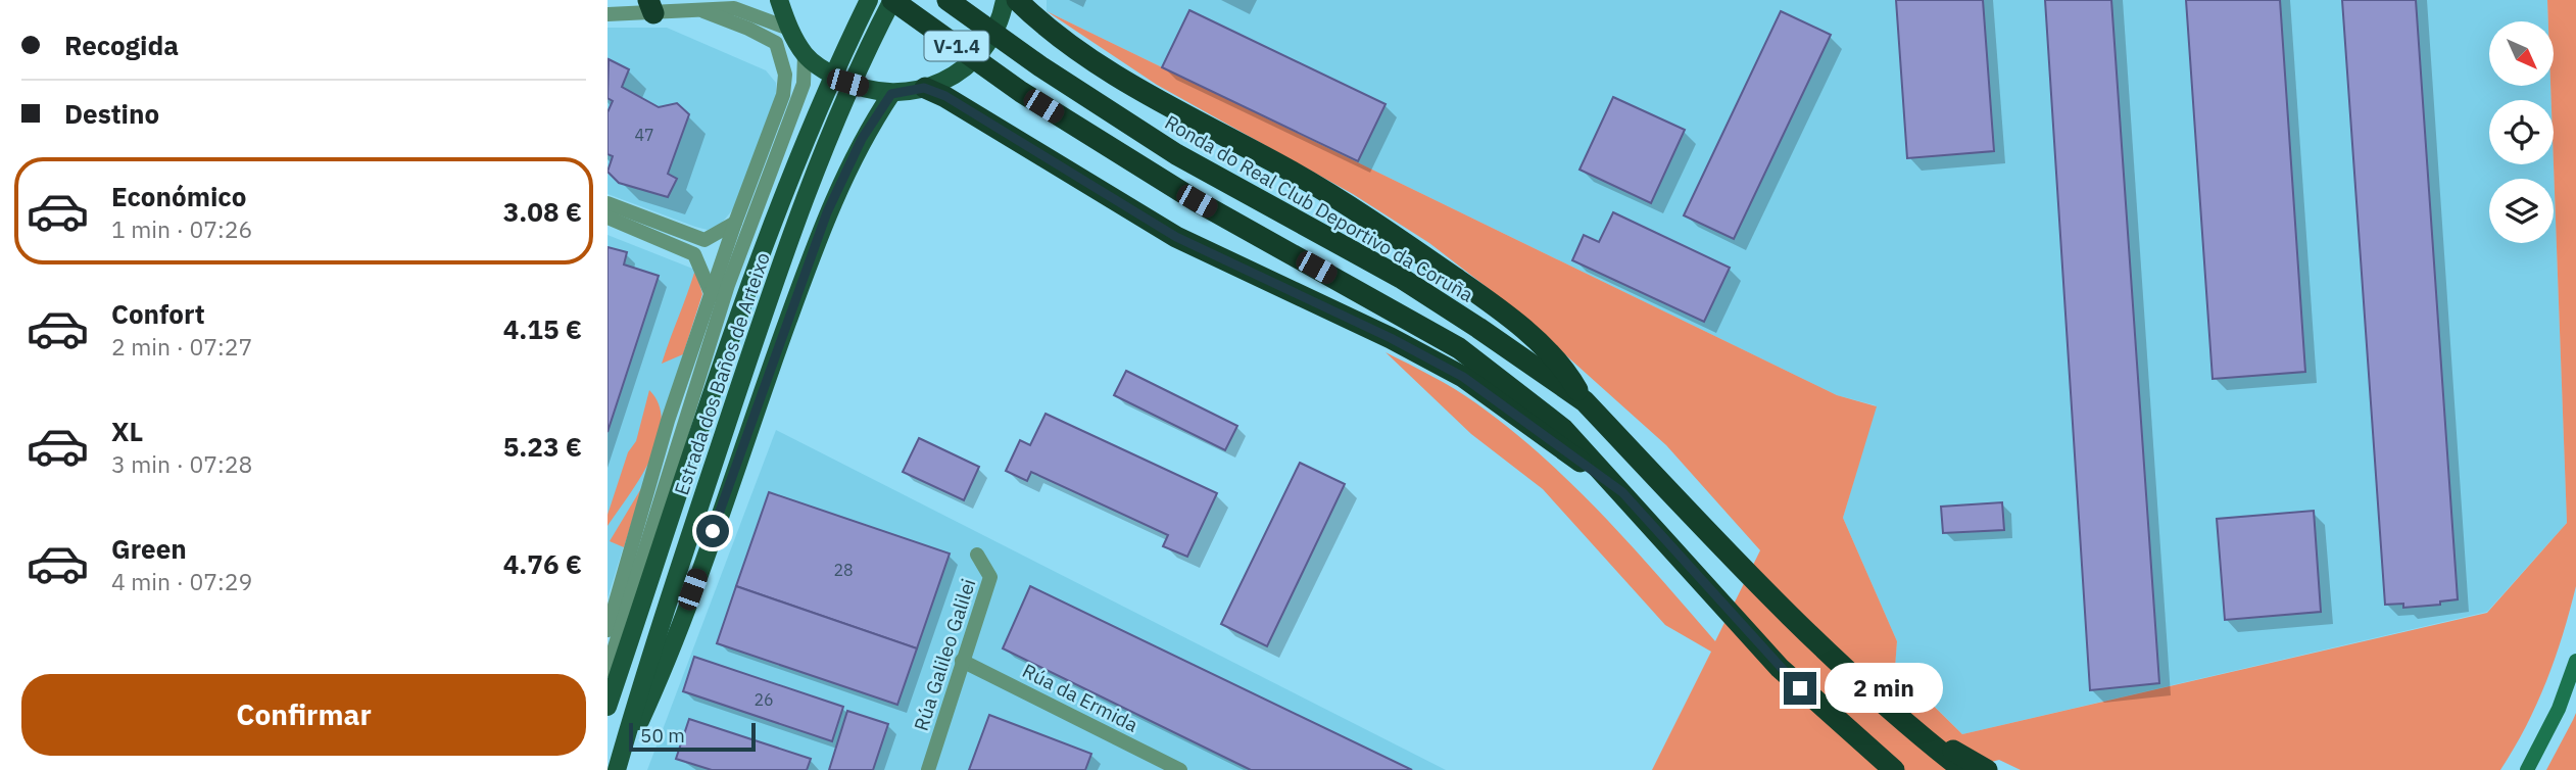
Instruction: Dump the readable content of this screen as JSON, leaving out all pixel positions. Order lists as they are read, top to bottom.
{
  "streets": {
    "highway": ["V-1.4", "Ronda do Real Club Deportivo da Coruña"],
    "main road": ["Estrada dos Baños de Arteixo"],
    "street": ["Rúa Galileo Galilei", "Rúa da Ermida"]
  },
  "crossings": [
    ["V-1.4", "Estrada dos Baños de Arteixo"],
    ["Rúa Galileo Galilei", "Rúa da Ermida"]
  ],
  "house_numbers": ["47", "28", "26"],
  "scale_bar": "50 m",
  "north": "bottom right",
  "page": {
    "banner": ["Recogida", "Destino"],
    "list": [
      {
        "name": "Económico",
        "note": "1 min · 07:26",
        "value": "3.08 €"
      },
      {
        "name": "Confort",
        "note": "2 min · 07:27",
        "value": "4.15 €"
      },
      {
        "name": "XL",
        "note": "3 min · 07:28",
        "value": "5.23 €"
      },
      {
        "name": "Green",
        "note": "4 min · 07:29",
        "value": "4.76 €"
      }
    ],
    "buttons": "Confirmar",
    "bubble": "2 min",
    "scale": "50 m"
  }
}
